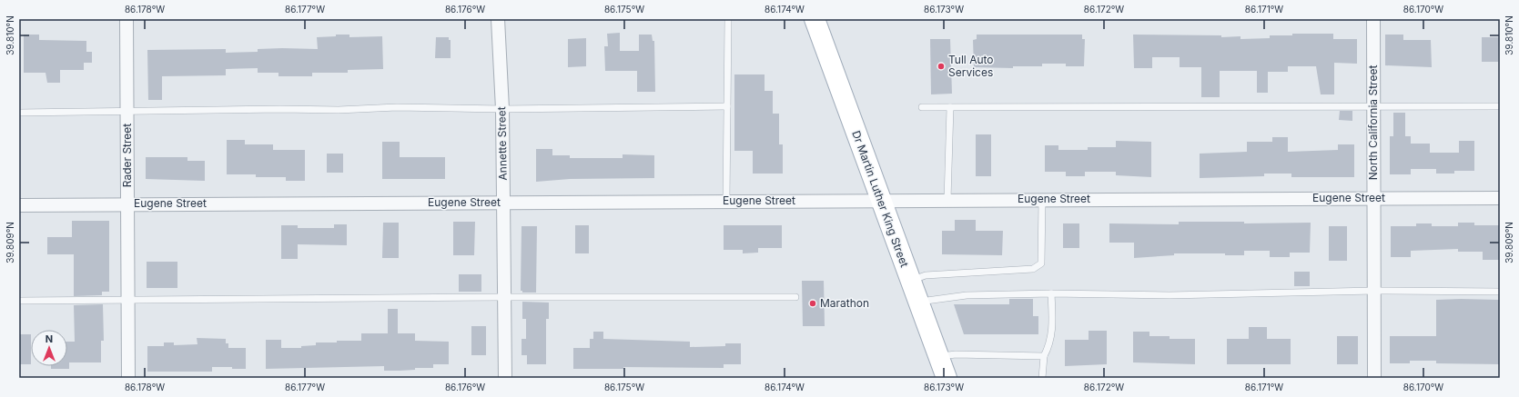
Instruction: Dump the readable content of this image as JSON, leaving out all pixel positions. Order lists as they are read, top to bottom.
{
  "streets": {
    "main road": ["Dr Martin Luther King Street"],
    "street": [
      "North California Street",
      "Annette Street",
      "Rader Street",
      "Eugene Street"
    ]
  },
  "crossings": [
    ["North California Street", "Eugene Street"],
    ["Annette Street", "Eugene Street"],
    ["Rader Street", "Eugene Street"],
    ["Eugene Street", "Dr Martin Luther King Street"]
  ],
  "places": ["Tull Auto Services", "Marathon"],
  "north": "top",
  "coordinates": [
    "86.178°W",
    "86.177°W",
    "86.176°W",
    "86.175°W",
    "86.174°W",
    "86.173°W",
    "86.172°W",
    "86.171°W",
    "86.170°W",
    "39.810°N",
    "39.809°N"
  ]
}
